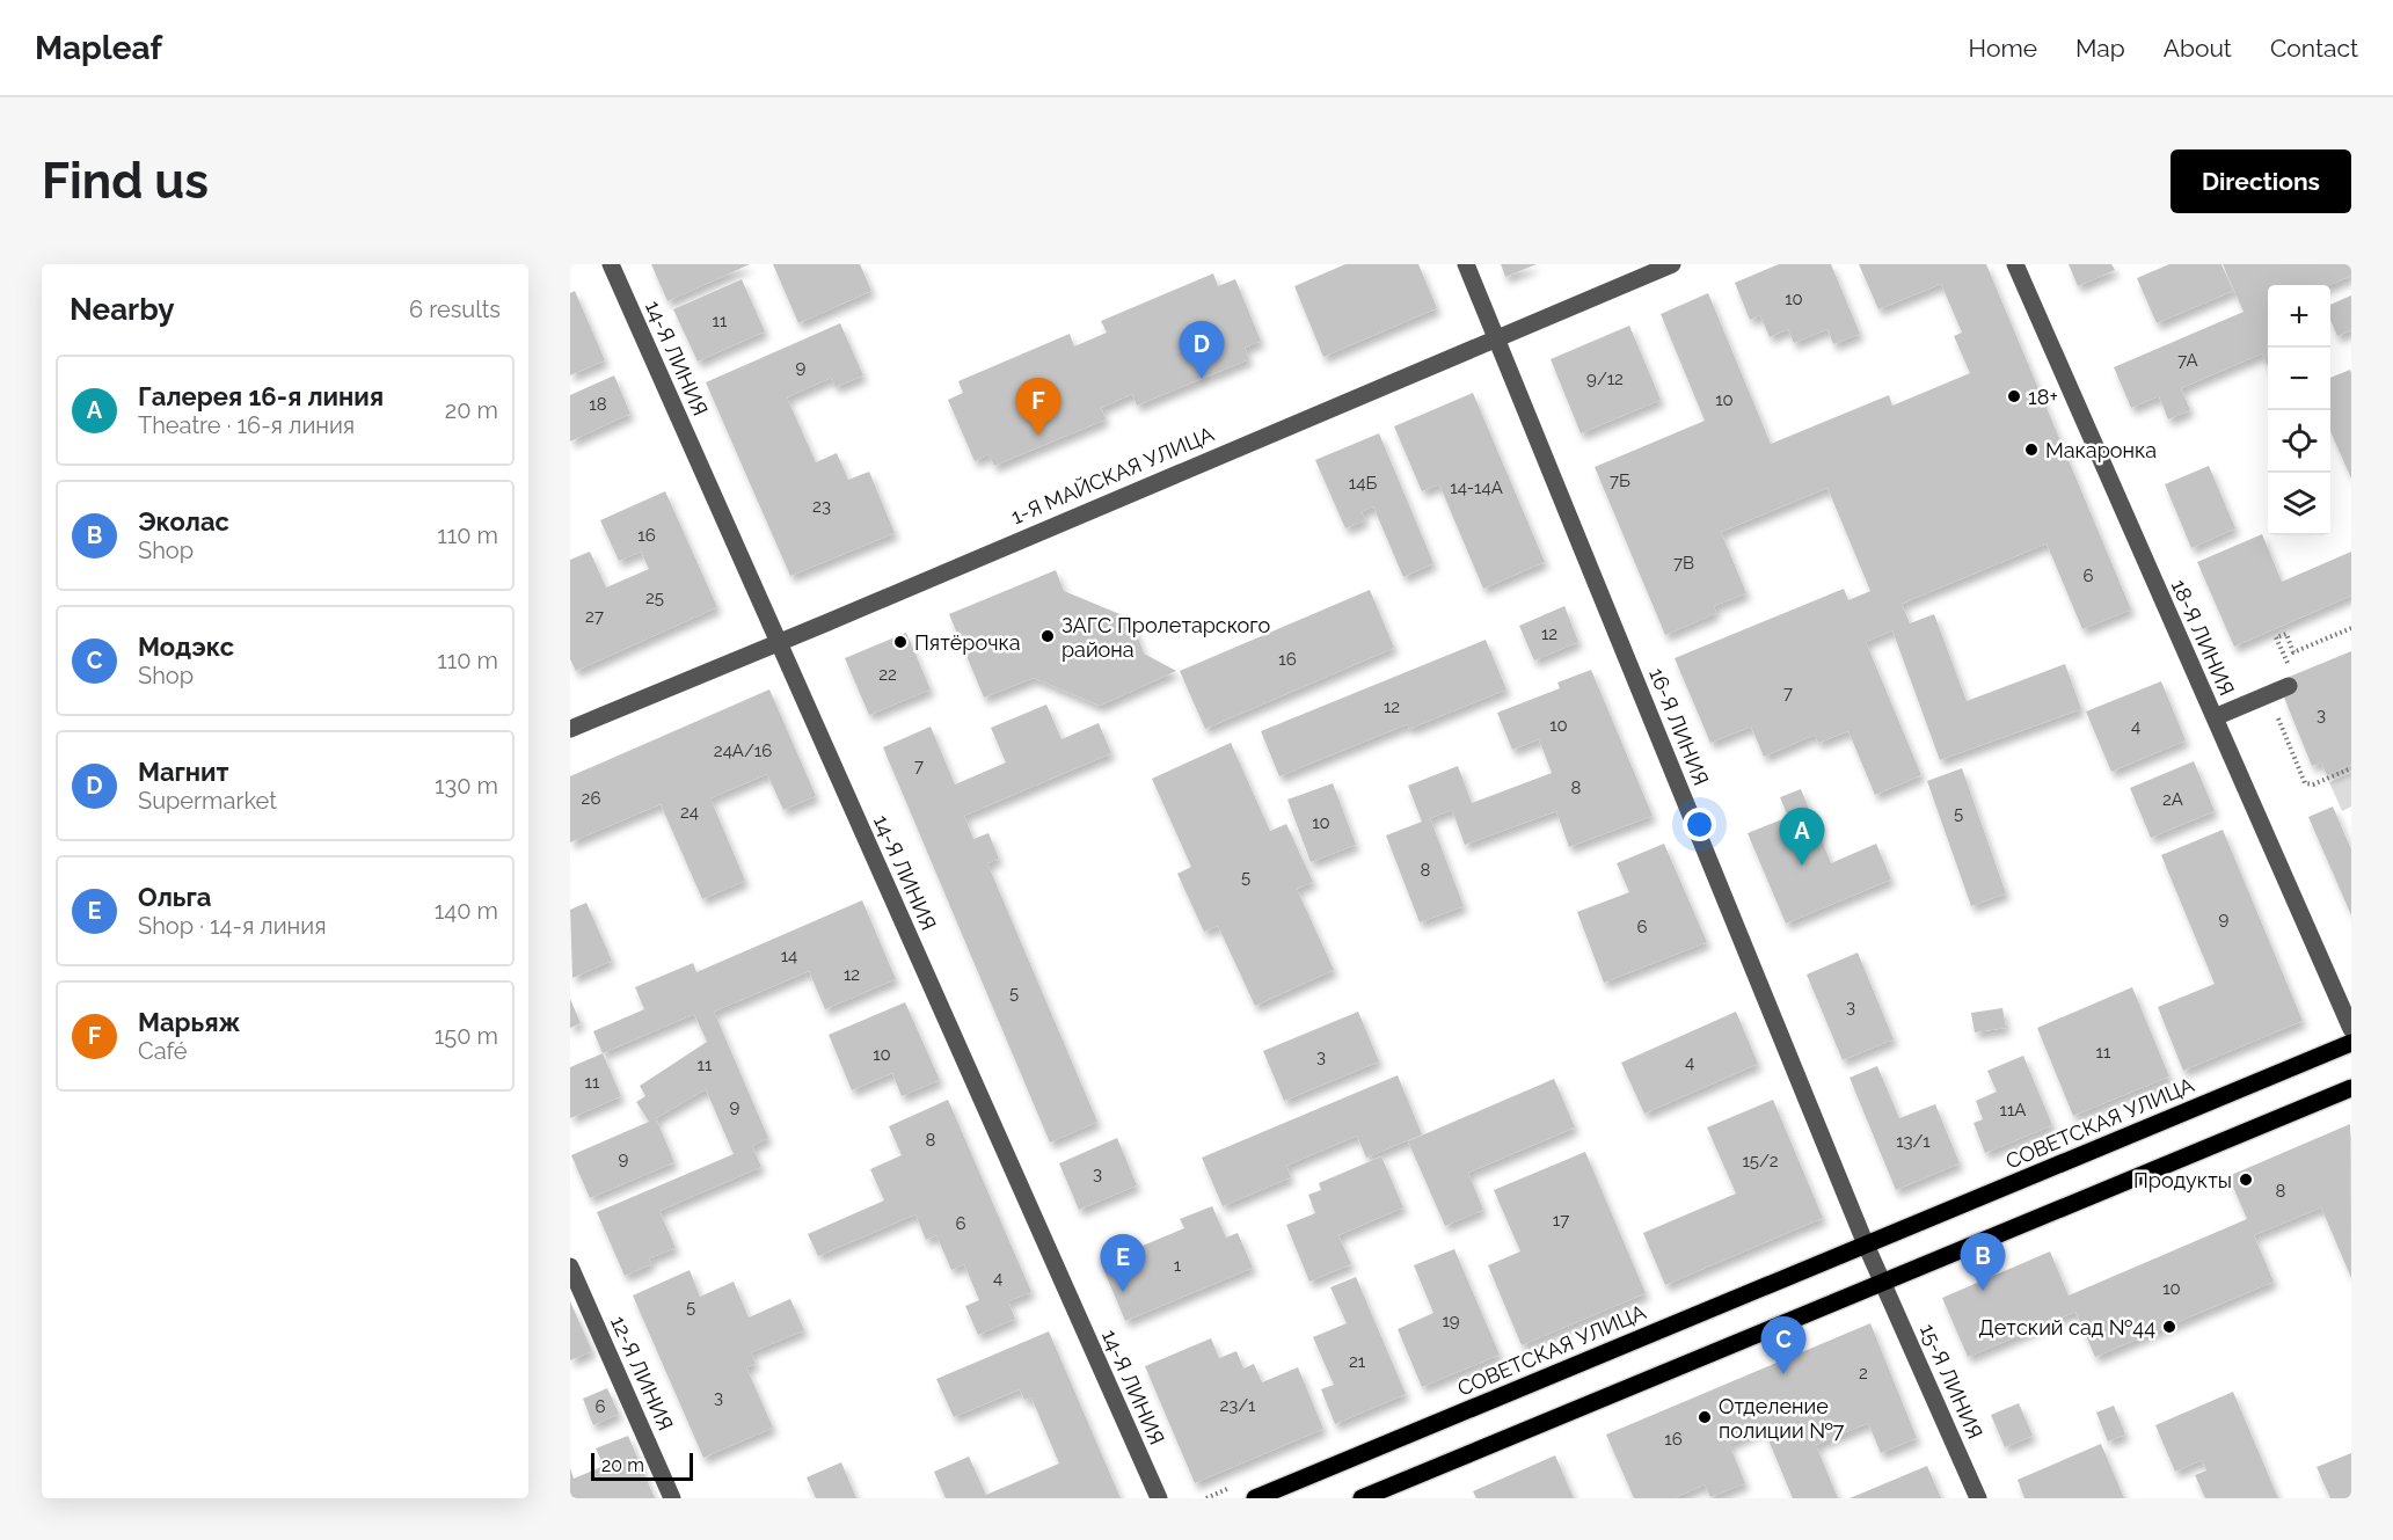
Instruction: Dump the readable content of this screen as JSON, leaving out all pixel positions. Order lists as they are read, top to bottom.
{
  "streets": {
    "main road": ["СОВЕТСКАЯ УЛИЦА"],
    "street": [
      "14-Я ЛИНИЯ",
      "1-Я МАЙСКАЯ УЛИЦА",
      "18-Я ЛИНИЯ",
      "16-Я ЛИНИЯ",
      "12-Я ЛИНИЯ",
      "15-Я ЛИНИЯ"
    ]
  },
  "crossings": [
    ["14-Я ЛИНИЯ", "1-Я МАЙСКАЯ УЛИЦА"],
    ["1-Я МАЙСКАЯ УЛИЦА", "16-Я ЛИНИЯ"],
    ["16-Я ЛИНИЯ", "СОВЕТСКАЯ УЛИЦА"]
  ],
  "places": [
    "18+",
    "Макаронка",
    "ЗАГС Пролетарского района",
    "Пятёрочка",
    "Продукты",
    "Детский сад №44",
    "Отделение полиции №7"
  ],
  "house_numbers": [
    "10",
    "11",
    "7А",
    "9",
    "9/12",
    "10",
    "18",
    "7Б",
    "14Б",
    "14-14А",
    "23",
    "16",
    "7В",
    "6",
    "25",
    "27",
    "12",
    "16",
    "22",
    "7",
    "12",
    "3",
    "10",
    "4",
    "24А/16",
    "7",
    "8",
    "26",
    "2А",
    "24",
    "5",
    "10",
    "8",
    "5",
    "9",
    "6",
    "14",
    "12",
    "5",
    "3",
    "11",
    "10",
    "3",
    "4",
    "11",
    "11",
    "9",
    "11А",
    "8",
    "13/1",
    "9",
    "15/2",
    "3",
    "8",
    "17",
    "6",
    "1",
    "4",
    "10",
    "5",
    "19",
    "21",
    "2",
    "3",
    "23/1",
    "6",
    "16"
  ],
  "scale_bar": "20 m",
  "page": {
    "header": "Mapleaf",
    "nav": [
      "Home",
      "Map",
      "About",
      "Contact"
    ],
    "buttons": "Directions",
    "title": "Find us",
    "heading": ["Nearby", "6 results"],
    "map_buttons": ["+", "−"],
    "pins": [
      "D",
      "F",
      "A",
      "B",
      "E",
      "C"
    ],
    "list": [
      {
        "mark": "A",
        "name": "Галерея 16-я линия",
        "note": "Theatre · 16-я линия",
        "value": "20 m"
      },
      {
        "mark": "B",
        "name": "Эколас",
        "note": "Shop",
        "value": "110 m"
      },
      {
        "mark": "C",
        "name": "Модэкс",
        "note": "Shop",
        "value": "110 m"
      },
      {
        "mark": "D",
        "name": "Магнит",
        "note": "Supermarket",
        "value": "130 m"
      },
      {
        "mark": "E",
        "name": "Ольга",
        "note": "Shop · 14-я линия",
        "value": "140 m"
      },
      {
        "mark": "F",
        "name": "Марьяж",
        "note": "Café",
        "value": "150 m"
      }
    ],
    "scale": "20 m"
  }
}
